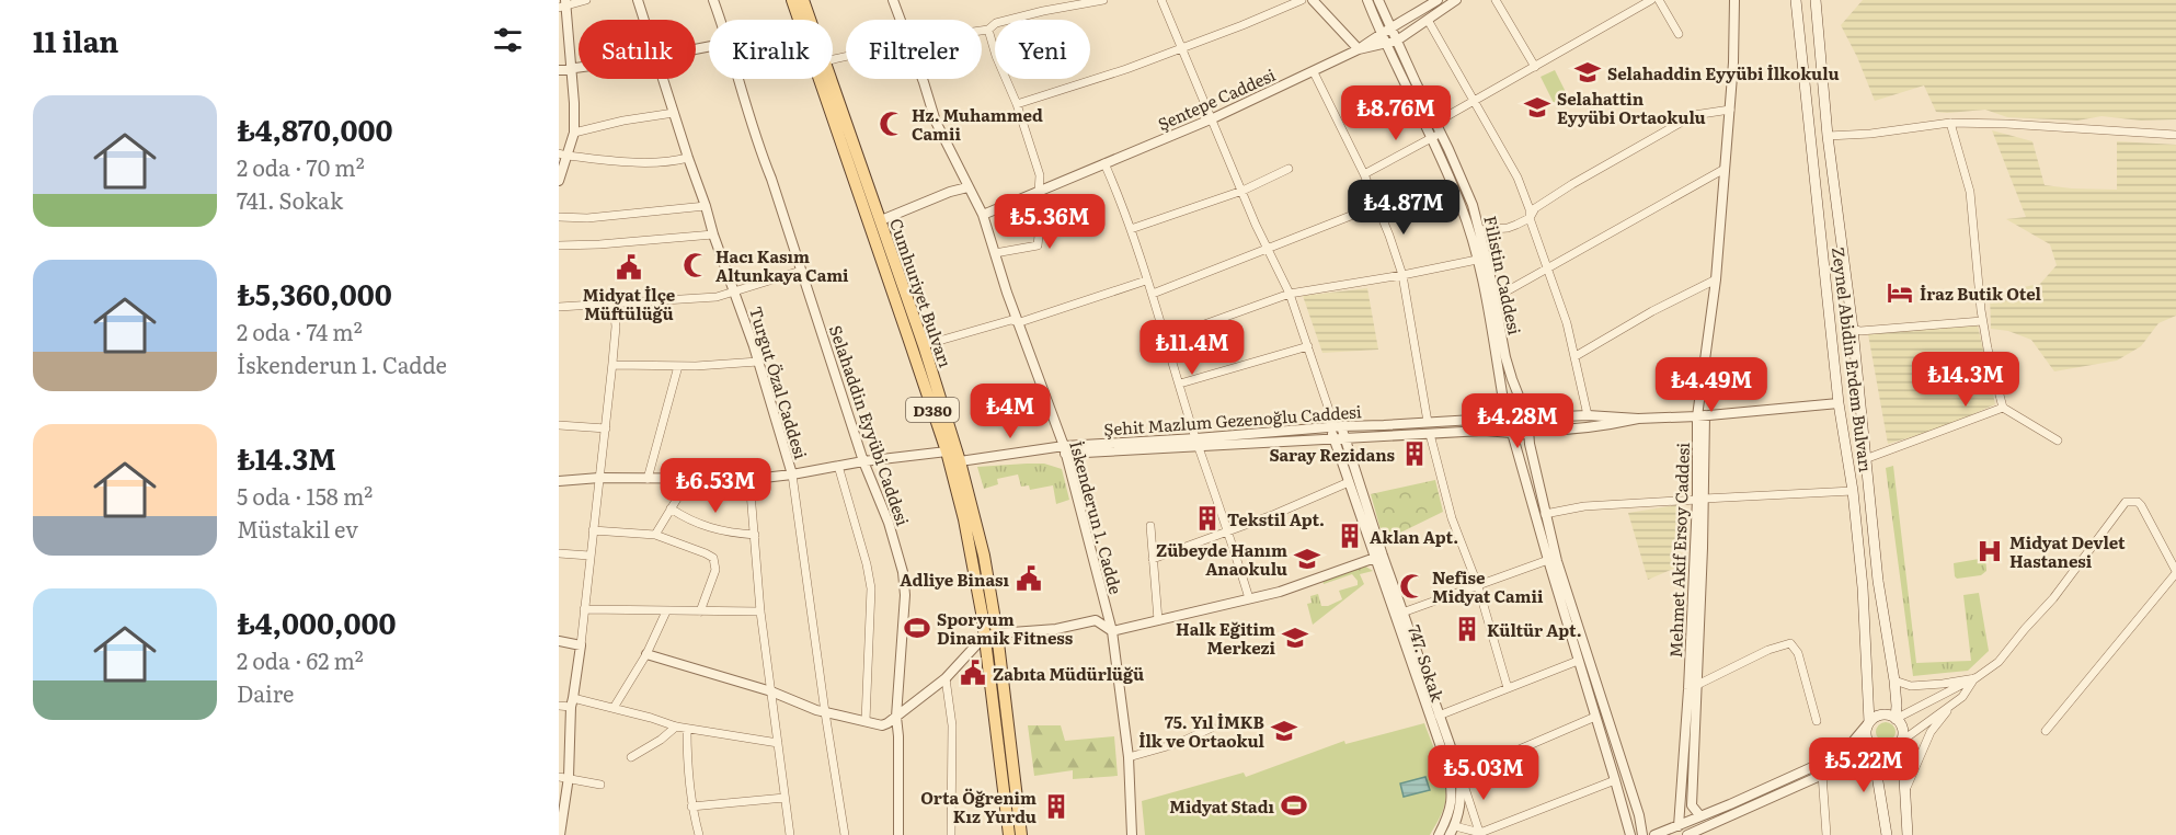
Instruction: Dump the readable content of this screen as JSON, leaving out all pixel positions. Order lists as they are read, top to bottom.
{
  "streets": {
    "main road": ["Cumhuriyet Bulvarı", "Zeynel Abidin Erdem Bulvarı", "D380"],
    "street": [
      "Şentepe Caddesi",
      "Filistin Caddesi",
      "Turgut Özal Caddesi",
      "Şehit Mazlum Gezenoğlu Caddesi",
      "Selahaddin Eyyübi Caddesi",
      "İskenderun 1. Cadde",
      "Mehmet Akif Ersoy Caddesi",
      "747. Sokak"
    ]
  },
  "crossings": [
    ["Şentepe Caddesi", "Filistin Caddesi"],
    ["Şentepe Caddesi", "İskenderun 1. Cadde"],
    ["Şentepe Caddesi", "747. Sokak"],
    ["Filistin Caddesi", "Şehit Mazlum Gezenoğlu Caddesi"],
    ["Cumhuriyet Bulvarı", "Şehit Mazlum Gezenoğlu Caddesi"],
    ["Şehit Mazlum Gezenoğlu Caddesi", "İskenderun 1. Cadde"],
    ["Şehit Mazlum Gezenoğlu Caddesi", "747. Sokak"]
  ],
  "places": {
    "school or university": [
      "Selahaddin Eyyübi İlkokulu",
      "Selahattin Eyyübi Ortaokulu",
      "Zübeyde Hanım Anaokulu",
      "Halk Eğitim Merkezi",
      "75. Yıl İMKB İlk ve Ortaokul"
    ],
    "mosque": ["Hz. Muhammed Camii", "Hacı Kasım Altunkaya Cami", "Nefise Midyat Camii"],
    "public building": ["Midyat İlçe Müftülüğü", "Adliye Binası", "Zabıta Müdürlüğü"],
    "hotel": ["İraz Butik Otel"],
    "building": [
      "Saray Rezidans",
      "Tekstil Apt.",
      "Aklan Apt.",
      "Kültür Apt.",
      "Orta Öğrenim Kız Yurdu"
    ],
    "hospital": ["Midyat Devlet Hastanesi"],
    "sports": ["Sporyum Dinamik Fitness", "Midyat Stadı"]
  },
  "page": {
    "heading": "11 ilan",
    "chip": [
      "Satılık",
      "Kiralık",
      "Filtreler",
      "Yeni"
    ],
    "list": [
      {
        "name": "₺4,870,000",
        "note": "2 oda · 70 m² · 741. Sokak"
      },
      {
        "name": "₺5,360,000",
        "note": "2 oda · 74 m² · İskenderun 1. Cadde"
      },
      {
        "name": "₺14.3M",
        "note": "5 oda · 158 m² · Müstakil ev"
      },
      {
        "name": "₺4,000,000",
        "note": "2 oda · 62 m² · Daire"
      }
    ],
    "price": [
      "₺8.76M",
      "₺4.87M",
      "₺5.36M",
      "₺11.4M",
      "₺14.3M",
      "₺4.49M",
      "₺4M",
      "₺4.28M",
      "₺6.53M",
      "₺5.22M",
      "₺5.03M"
    ]
  }
}
